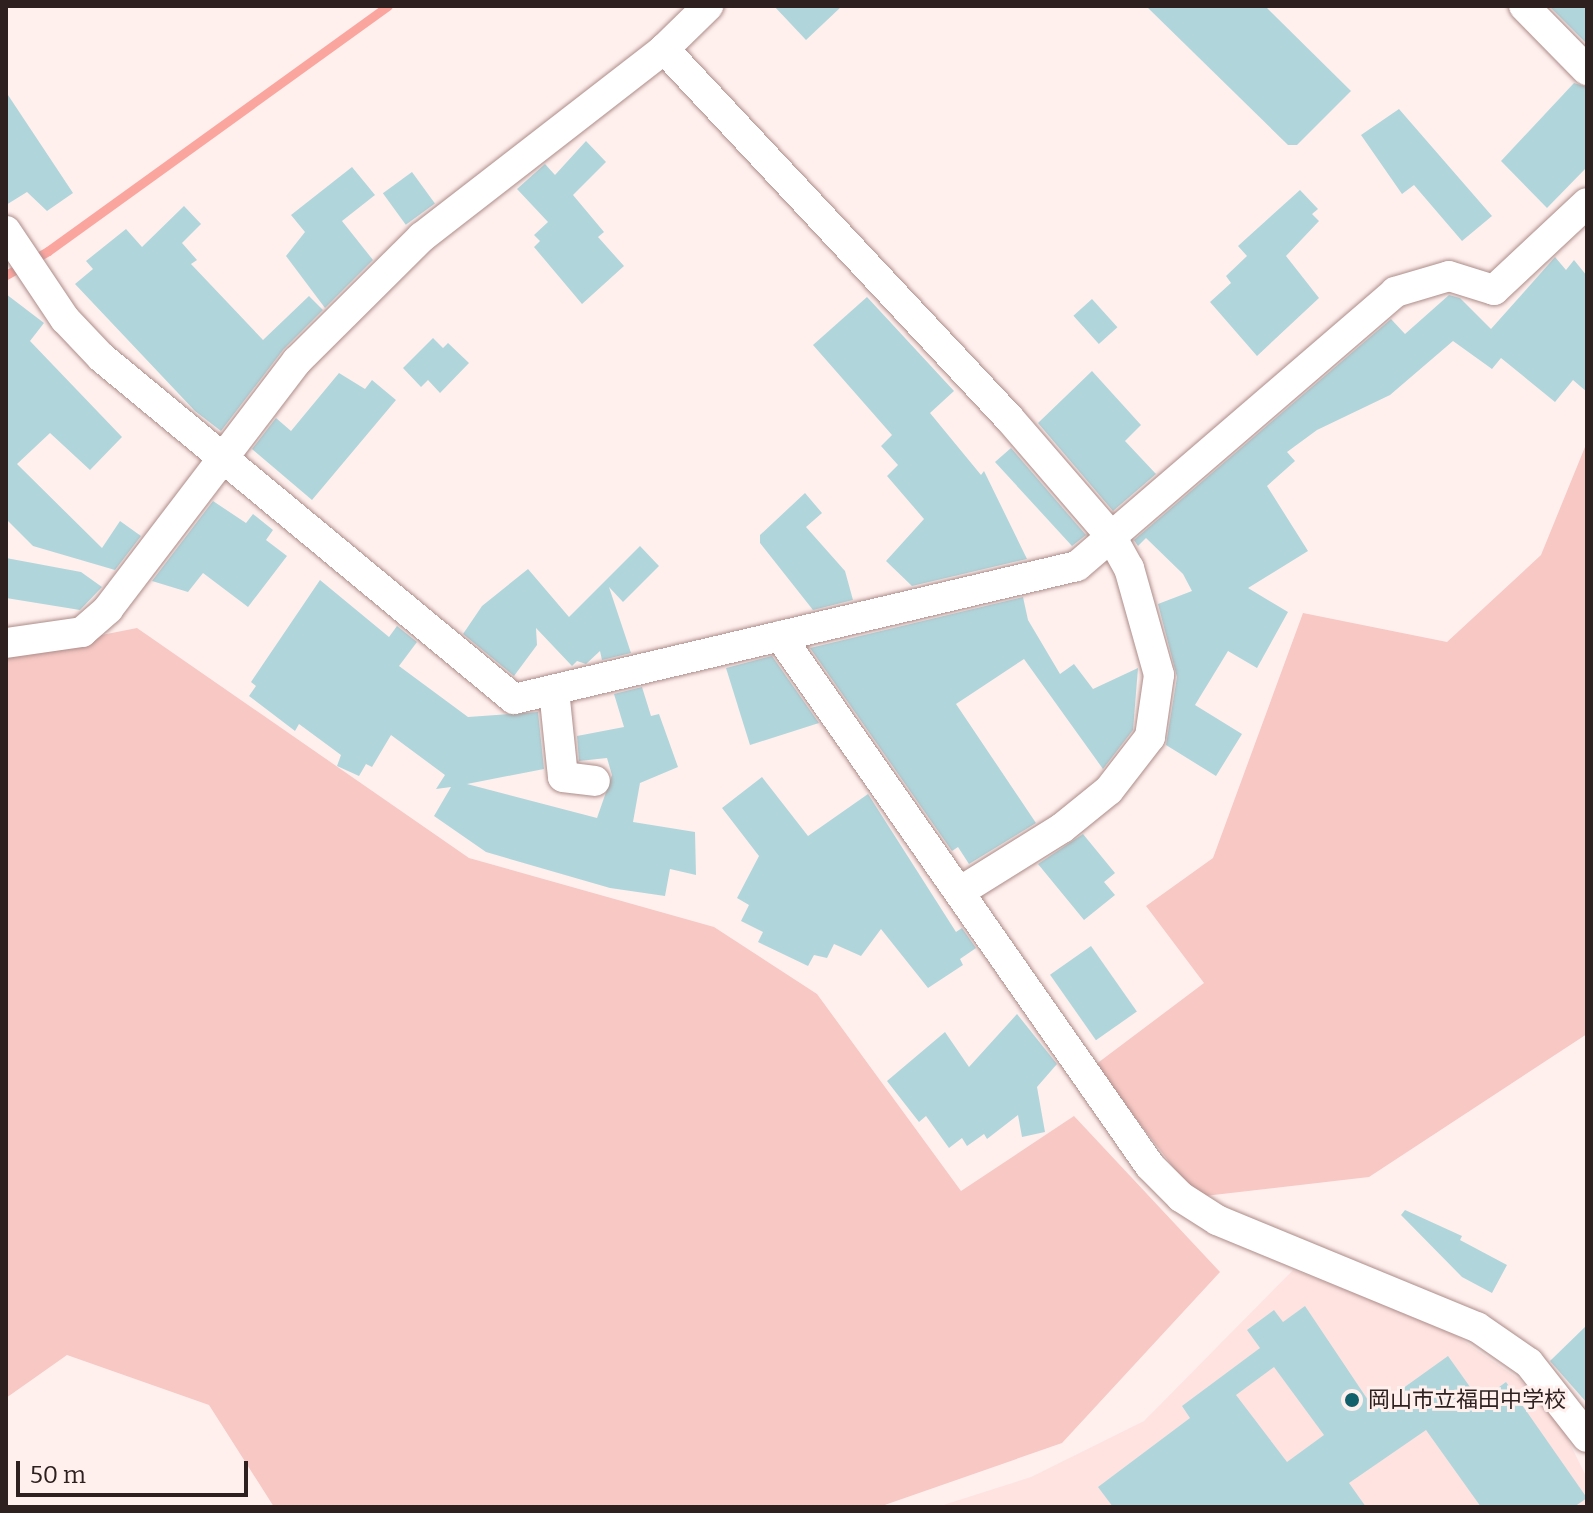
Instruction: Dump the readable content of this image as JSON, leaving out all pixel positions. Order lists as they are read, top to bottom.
{
  "places": ["岡山市立福田中学校"],
  "scale_bar": "50 m"
}
